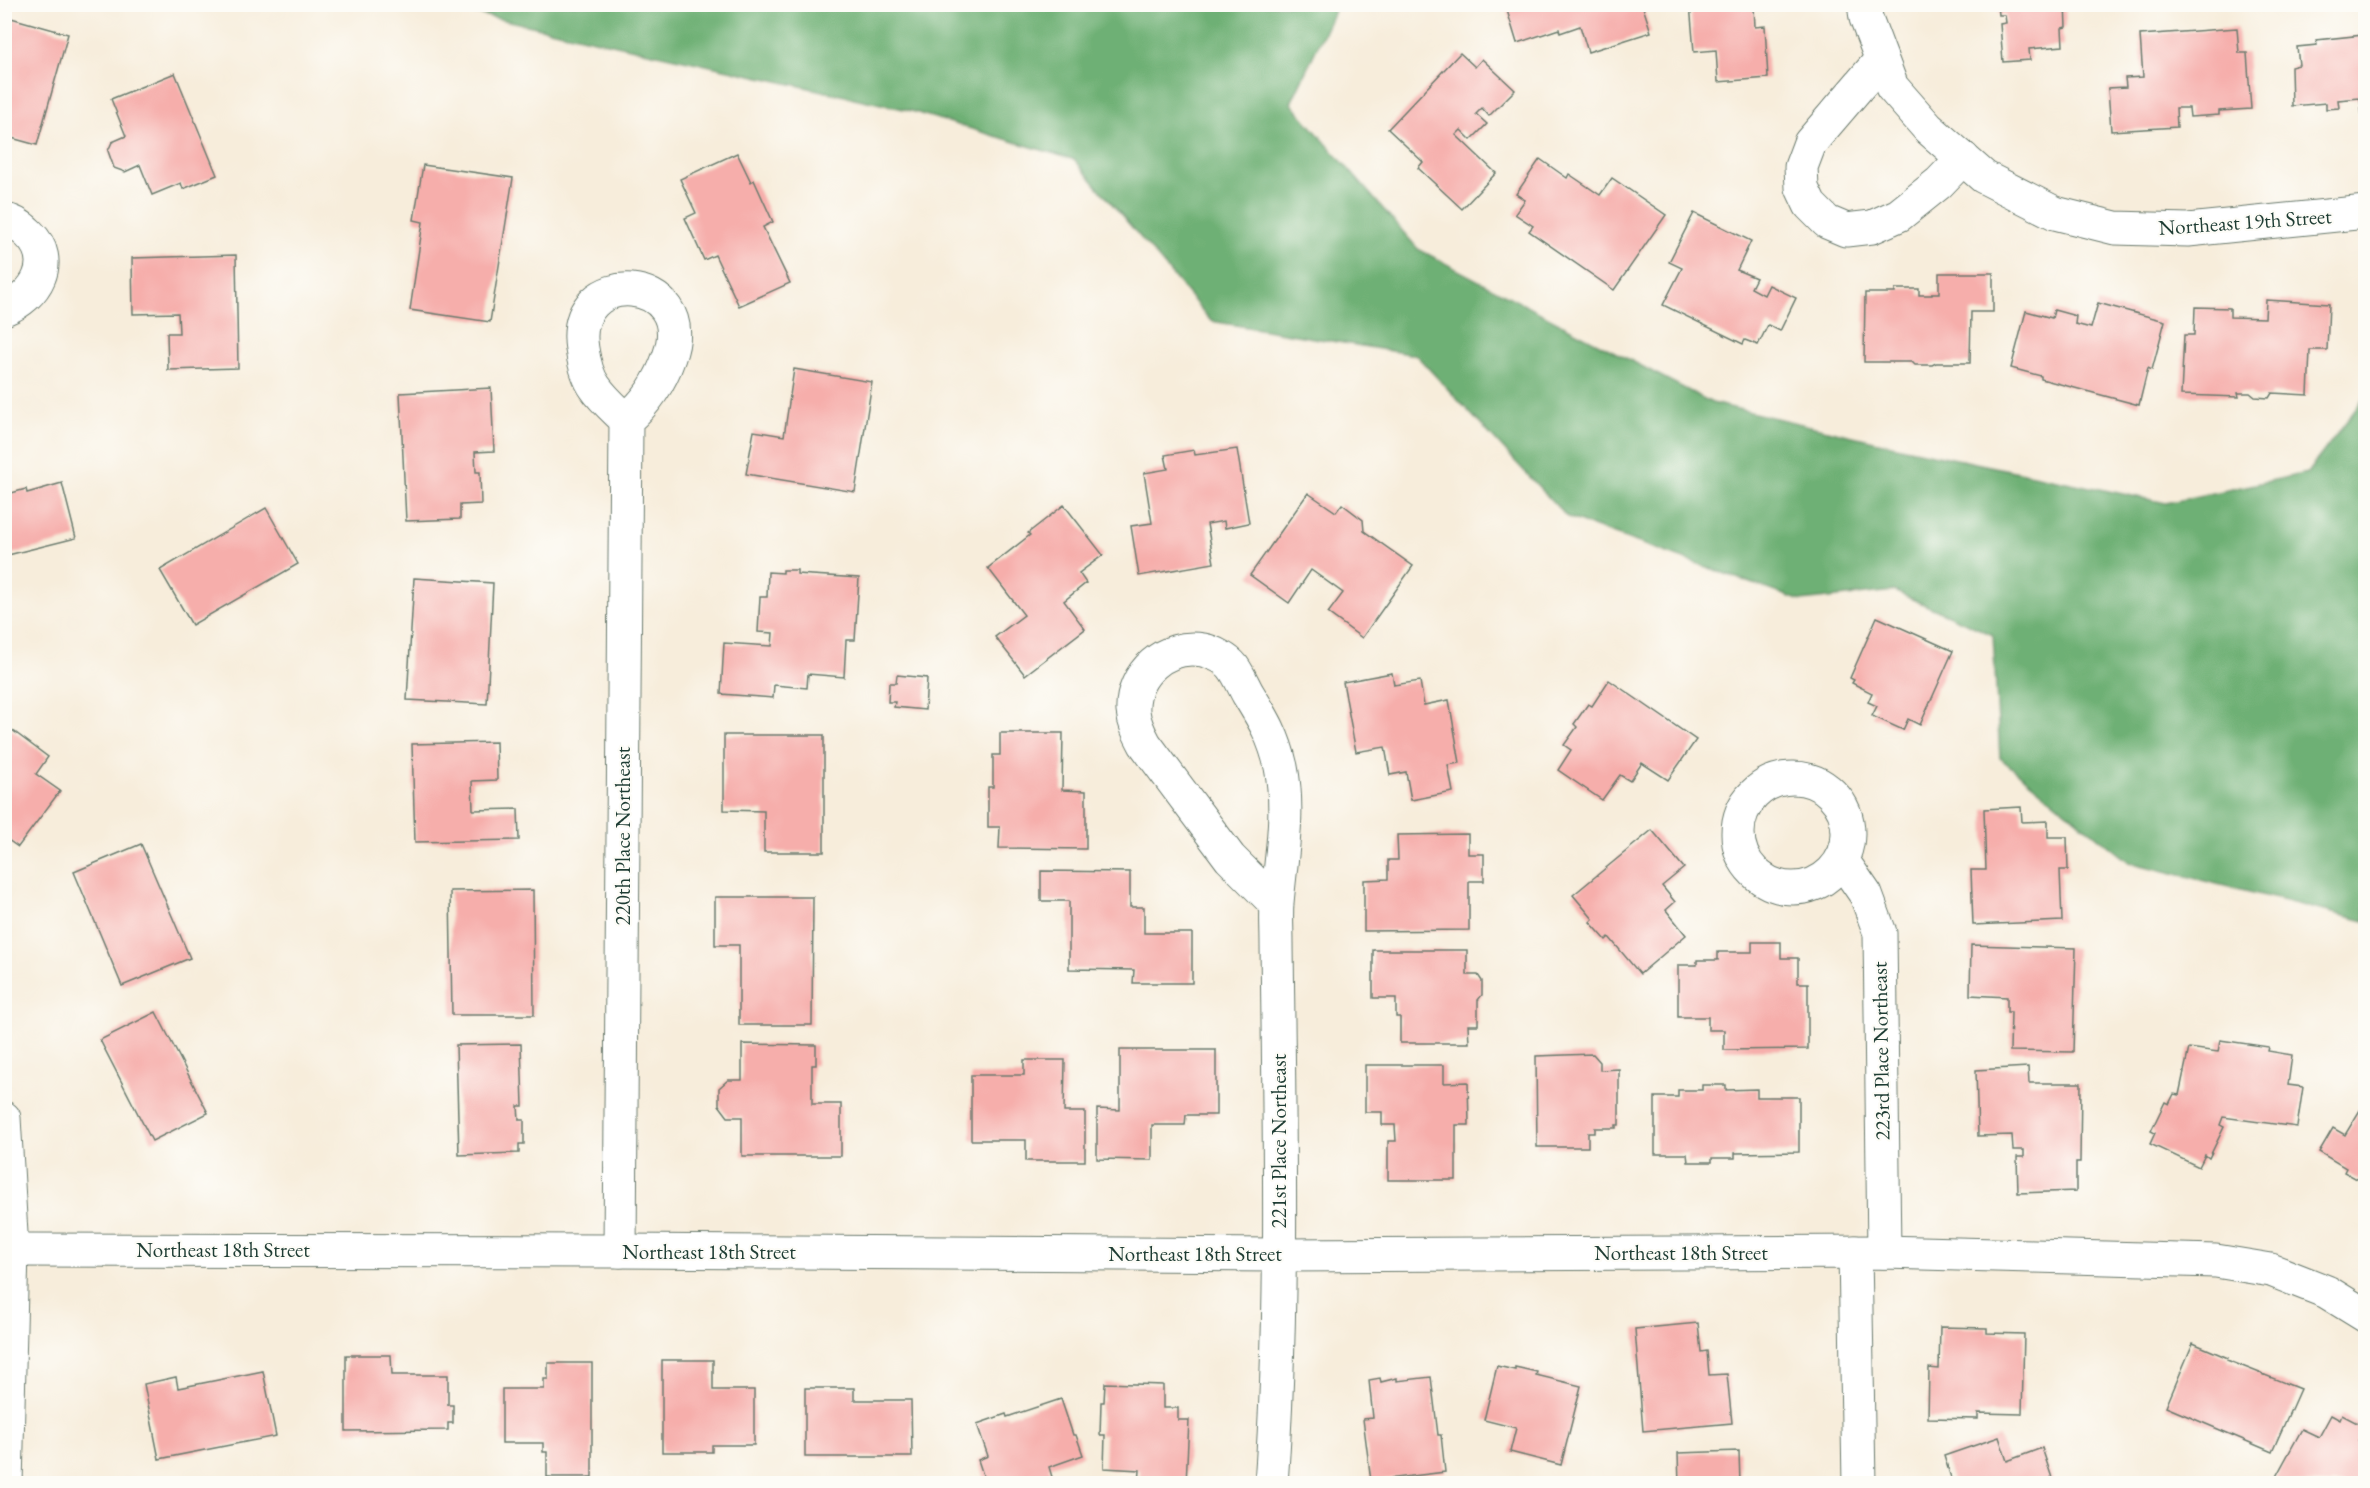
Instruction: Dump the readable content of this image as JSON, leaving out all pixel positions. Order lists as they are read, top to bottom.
{
  "streets": {
    "street": [
      "Northeast 19th Street",
      "220th Place Northeast",
      "223rd Place Northeast",
      "221st Place Northeast",
      "Northeast 18th Street"
    ]
  },
  "crossings": [
    ["220th Place Northeast", "Northeast 18th Street"],
    ["223rd Place Northeast", "Northeast 18th Street"],
    ["221st Place Northeast", "Northeast 18th Street"]
  ]
}
